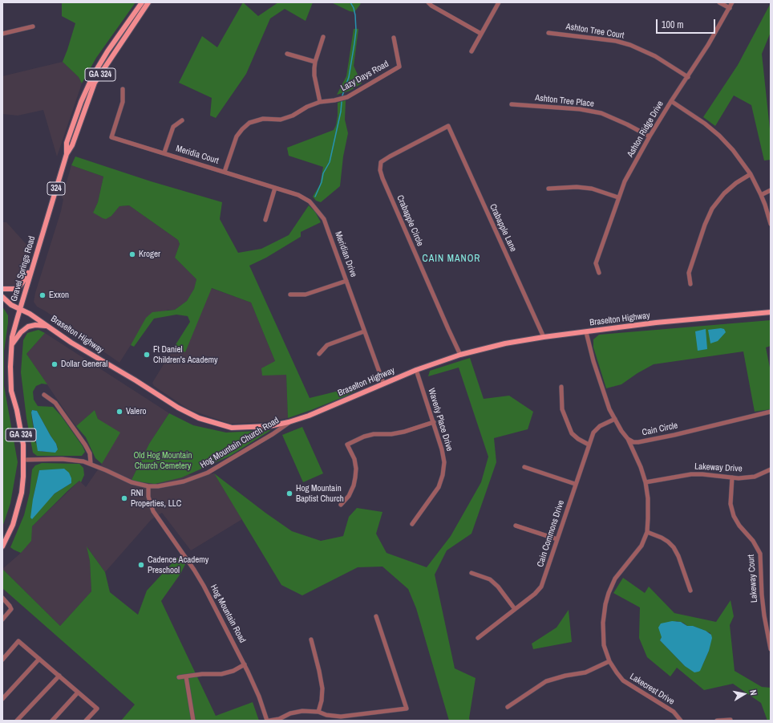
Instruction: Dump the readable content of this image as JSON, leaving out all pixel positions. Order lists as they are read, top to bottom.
{
  "streets": {
    "main road": [
      "GA 324",
      "324",
      "Gravel Springs Road",
      "Braselton Highway"
    ],
    "street": [
      "Ashton Tree Court",
      "Lazy Days Road",
      "Ashton Tree Place",
      "Ashton Ridge Drive",
      "Meridia Court",
      "Crabapple Circle",
      "Crabapple Lane",
      "Meridian Drive",
      "Waverly Place Drive",
      "Cain Circle",
      "Hog Mountain Church Road",
      "Lakeway Drive",
      "Cain Commons Drive",
      "Lakeway Court",
      "Hog Mountain Road",
      "Lakecrest Drive"
    ]
  },
  "crossings": [
    ["Ashton Tree Court", "Ashton Ridge Drive"],
    ["GA 324", "Gravel Springs Road"],
    ["GA 324", "Hog Mountain Church Road"],
    ["Lazy Days Road", "Meridia Court"],
    ["Ashton Tree Place", "Ashton Ridge Drive"],
    ["Crabapple Circle", "Crabapple Lane"],
    ["Crabapple Circle", "Braselton Highway"],
    ["Crabapple Lane", "Braselton Highway"],
    ["Meridian Drive", "Braselton Highway"],
    ["Gravel Springs Road", "Braselton Highway"],
    ["Braselton Highway", "Waverly Place Drive"],
    ["Braselton Highway", "Hog Mountain Church Road"],
    ["Cain Circle", "Lakecrest Drive"],
    ["Hog Mountain Church Road", "Hog Mountain Road"],
    ["Lakeway Drive", "Lakeway Court"],
    ["Lakeway Drive", "Lakecrest Drive"]
  ],
  "districts": ["CAIN MANOR"],
  "parks": ["Old Hog Mountain Church Cemetery"],
  "places": [
    "Kroger",
    "Exxon",
    "Ft Daniel Children's Academy",
    "Dollar General",
    "Valero",
    "Hog Mountain Baptist Church",
    "RNI Properties, LLC",
    "Cadence Academy Preschool"
  ],
  "scale_bar": "100 m",
  "north": "right"
}
